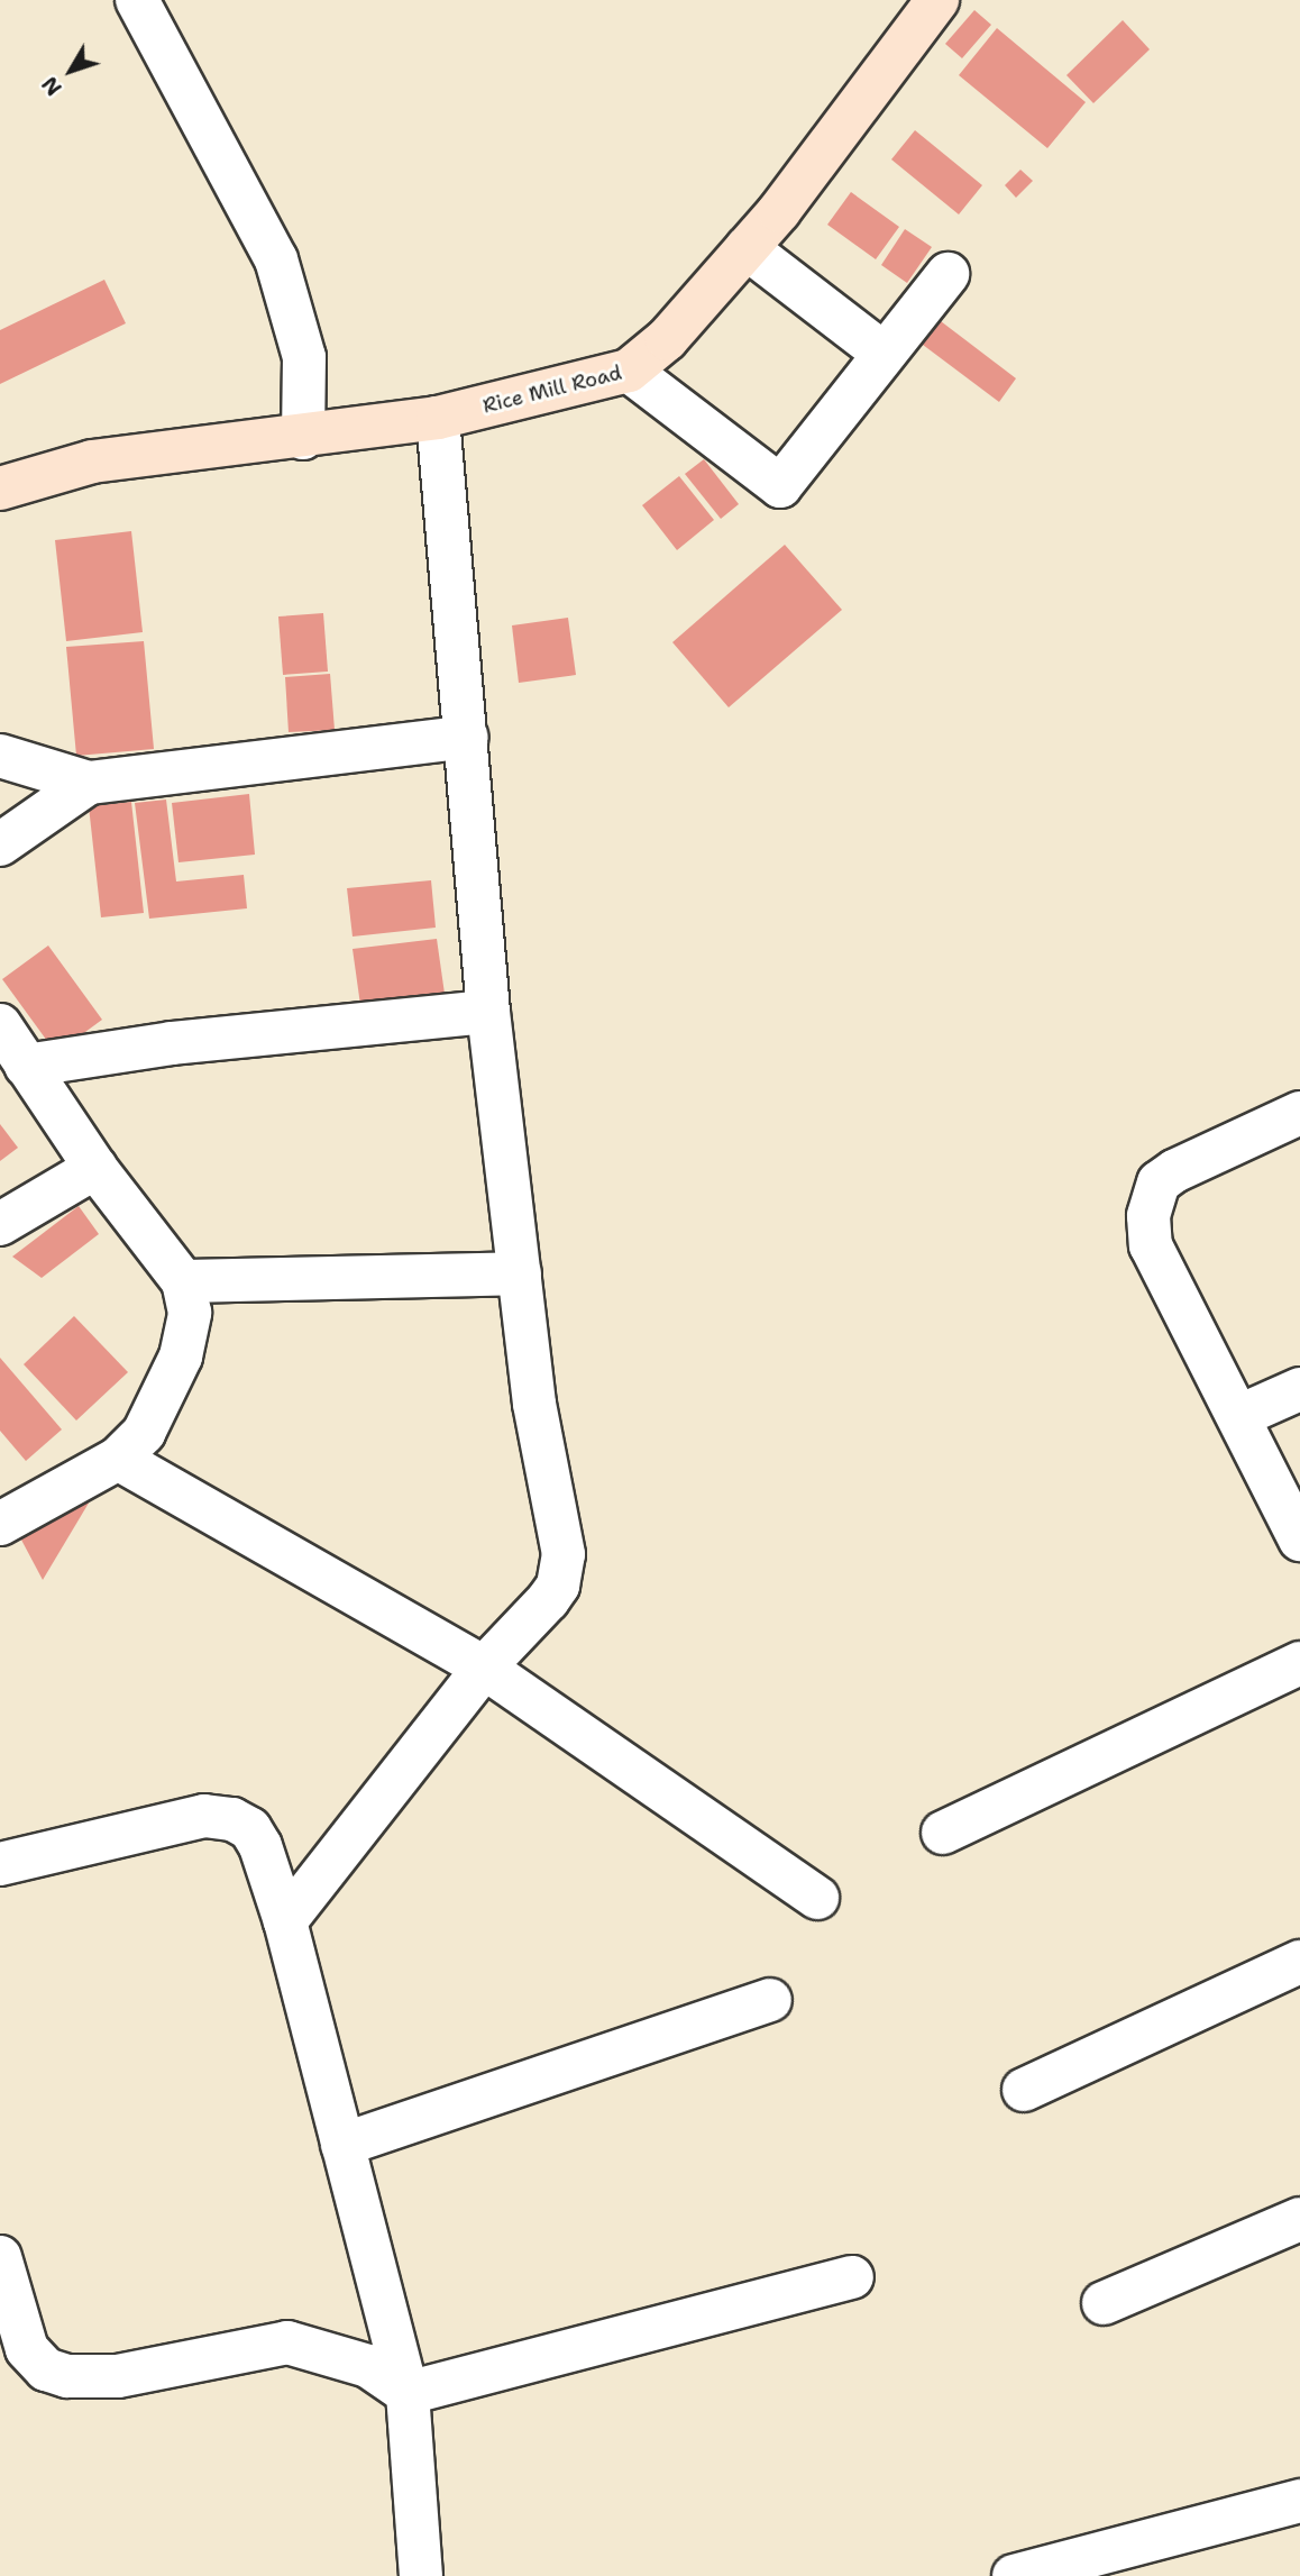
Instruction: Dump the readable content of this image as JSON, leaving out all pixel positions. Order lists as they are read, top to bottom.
{
  "streets": {
    "main road": ["Rice Mill Road"]
  },
  "north": "bottom left"
}
